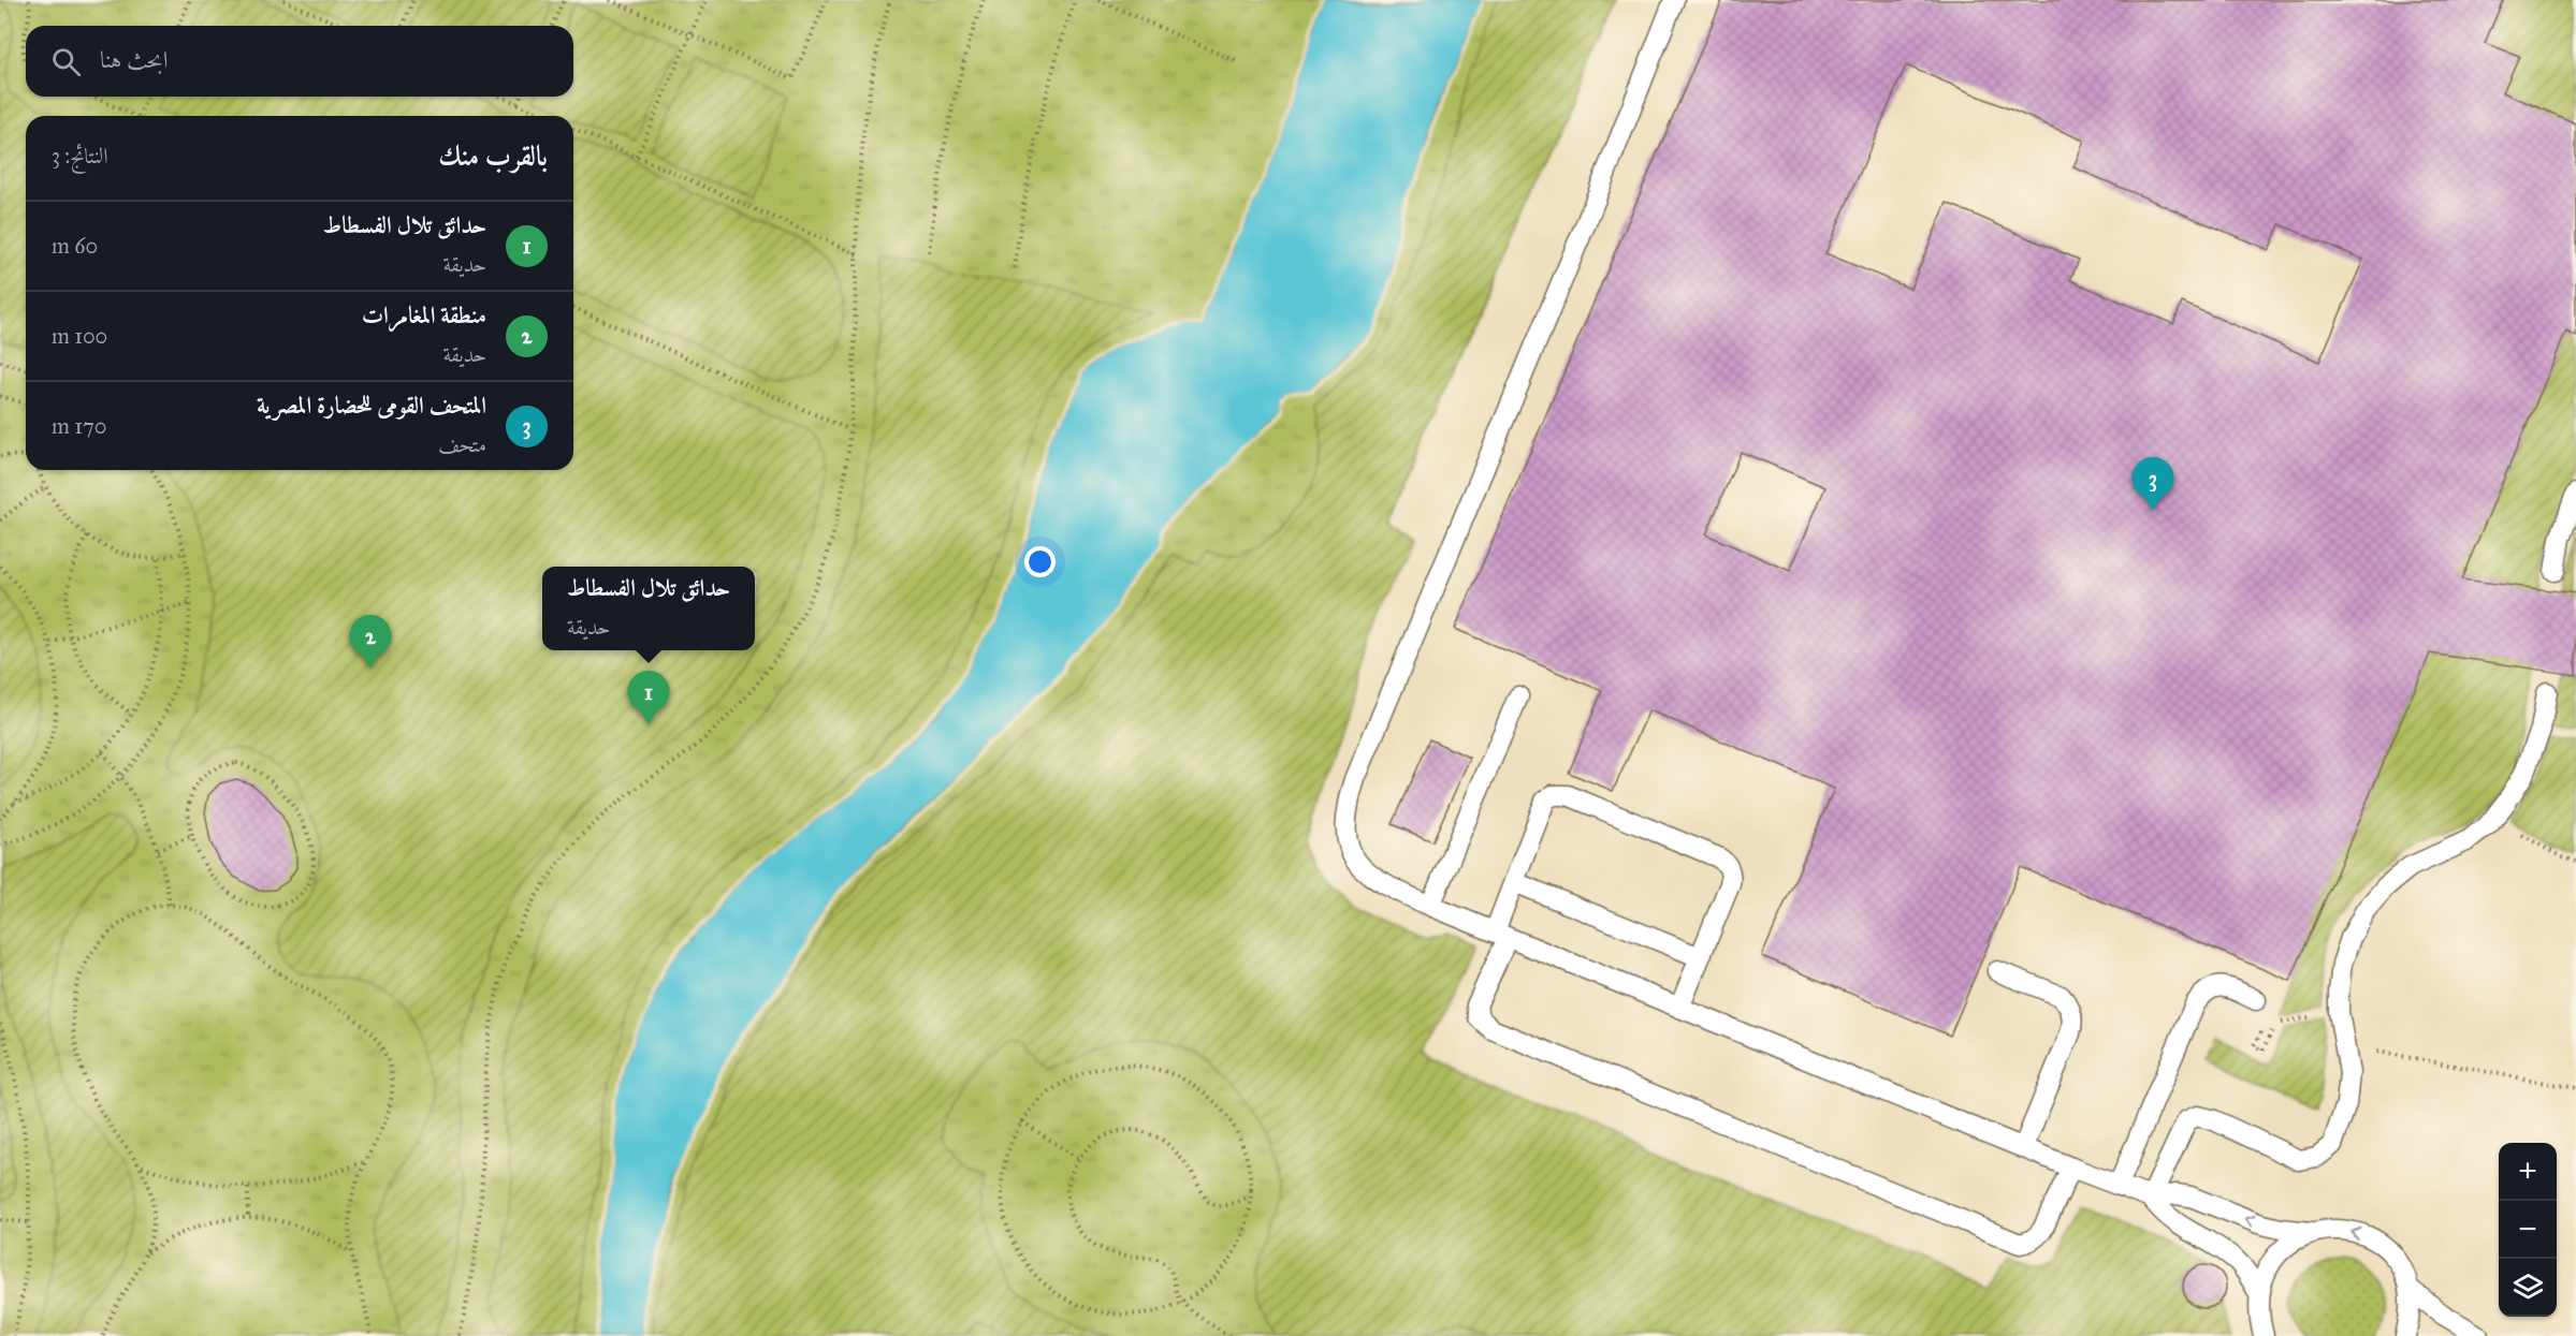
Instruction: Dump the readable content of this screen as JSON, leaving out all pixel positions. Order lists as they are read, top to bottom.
{
  "page": {
    "search": "ابحث هنا",
    "heading": ["بالقرب منك", "النتائج: 3"],
    "list": [
      {
        "mark": "1",
        "name": "حدائق تلال الفسطاط",
        "note": "حديقة",
        "value": "60 m"
      },
      {
        "mark": "2",
        "name": "منطقة المغامرات",
        "note": "حديقة",
        "value": "100 m"
      },
      {
        "mark": "3",
        "name": "المتحف القومى للحضارة المصرية",
        "note": "متحف",
        "value": "170 m"
      }
    ],
    "pins": ["3", "2", "1"],
    "popup": ["حدائق تلال الفسطاط", "حديقة"],
    "map_buttons": ["+", "−"]
  }
}
